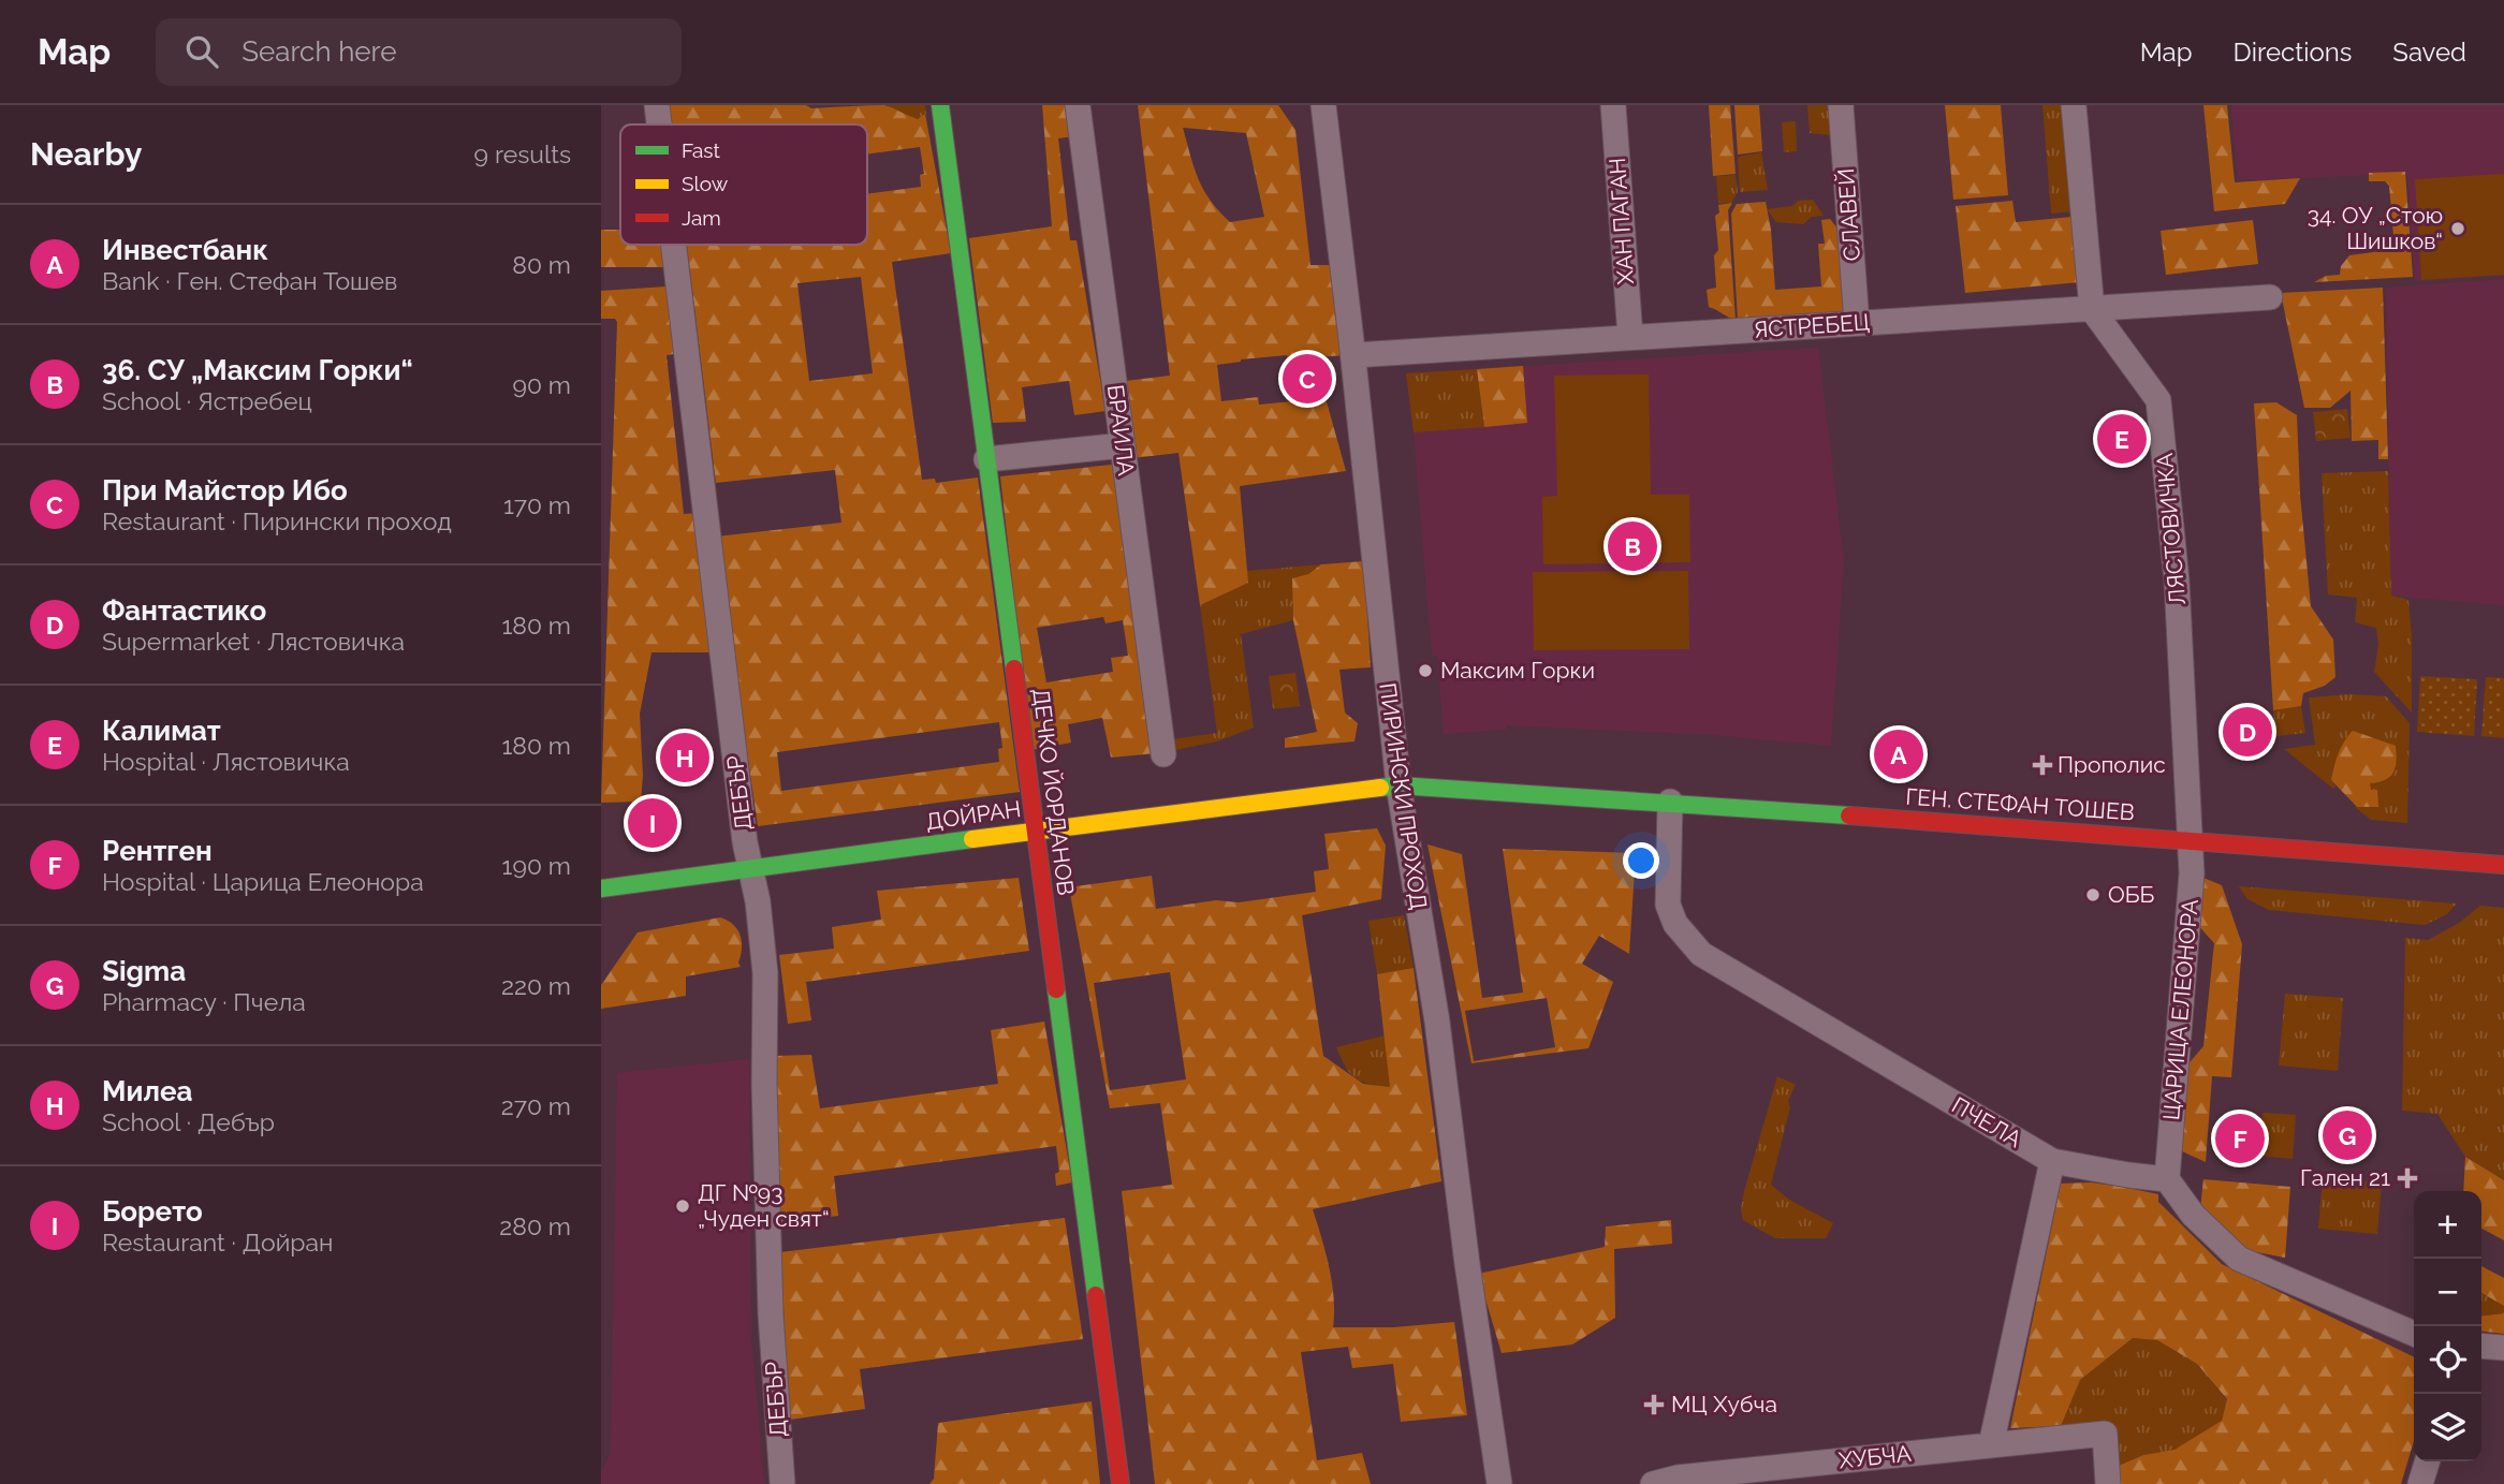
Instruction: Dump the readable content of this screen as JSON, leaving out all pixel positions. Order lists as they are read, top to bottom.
{
  "streets": {
    "street": [
      "СЛАВЕЙ",
      "ХАН ПАГАН",
      "ЯСТРЕБЕЦ",
      "БРАИЛА",
      "ЛЯСТОВИЧКА",
      "ДЕЧКО ЙОРДАНОВ",
      "ДЕБЪР",
      "ПИРИНСКИ ПРОХОД",
      "ГЕН. СТЕФАН ТОШЕВ",
      "ДОЙРАН",
      "ЦАРИЦА ЕЛЕОНОРА",
      "ПЧЕЛА",
      "ХУБЧА"
    ]
  },
  "crossings": [
    ["СЛАВЕЙ", "ЯСТРЕБЕЦ"],
    ["ХАН ПАГАН", "ЯСТРЕБЕЦ"],
    ["ЯСТРЕБЕЦ", "ЛЯСТОВИЧКА"],
    ["ЯСТРЕБЕЦ", "ПИРИНСКИ ПРОХОД"],
    ["ЛЯСТОВИЧКА", "ГЕН. СТЕФАН ТОШЕВ"],
    ["ЛЯСТОВИЧКА", "ЦАРИЦА ЕЛЕОНОРА"],
    ["ДЕЧКО ЙОРДАНОВ", "ДОЙРАН"],
    ["ДЕБЪР", "ДОЙРАН"],
    ["ПИРИНСКИ ПРОХОД", "ГЕН. СТЕФАН ТОШЕВ"],
    ["ПИРИНСКИ ПРОХОД", "ДОЙРАН"],
    ["ГЕН. СТЕФАН ТОШЕВ", "ДОЙРАН"],
    ["ГЕН. СТЕФАН ТОШЕВ", "ЦАРИЦА ЕЛЕОНОРА"],
    ["ГЕН. СТЕФАН ТОШЕВ", "ПЧЕЛА"],
    ["ЦАРИЦА ЕЛЕОНОРА", "ПЧЕЛА"]
  ],
  "places": {
    "other": [
      "34. ОУ „Стою Шишков“",
      "Максим Горки",
      "ОББ",
      "ДГ №93 „Чуден свят“"
    ],
    "health": ["Прополис", "Гален 21", "МЦ Хубча"]
  },
  "legend": ["Fast", "Slow", "Jam"],
  "page": {
    "header": "Map",
    "search": "Search here",
    "nav": ["Map", "Directions", "Saved"],
    "heading": ["Nearby", "9 results"],
    "list": [
      {
        "mark": "A",
        "name": "Инвестбанк",
        "note": "Bank · Ген. Стефан Тошев",
        "value": "80 m"
      },
      {
        "mark": "B",
        "name": "36. СУ „Максим Горки“",
        "note": "School · Ястребец",
        "value": "90 m"
      },
      {
        "mark": "C",
        "name": "При Майстор Ибо",
        "note": "Restaurant · Пирински проход",
        "value": "170 m"
      },
      {
        "mark": "D",
        "name": "Фантастико",
        "note": "Supermarket · Лястовичка",
        "value": "180 m"
      },
      {
        "mark": "E",
        "name": "Калимат",
        "note": "Hospital · Лястовичка",
        "value": "180 m"
      },
      {
        "mark": "F",
        "name": "Рентген",
        "note": "Hospital · Царица Елеонора",
        "value": "190 m"
      },
      {
        "mark": "G",
        "name": "Sigma",
        "note": "Pharmacy · Пчела",
        "value": "220 m"
      },
      {
        "mark": "H",
        "name": "Милеа",
        "note": "School · Дебър",
        "value": "270 m"
      },
      {
        "mark": "I",
        "name": "Борето",
        "note": "Restaurant · Дойран",
        "value": "280 m"
      }
    ],
    "pins": [
      "C",
      "E",
      "B",
      "D",
      "A",
      "H",
      "I",
      "G",
      "F"
    ],
    "map_buttons": ["+", "−"]
  }
}
